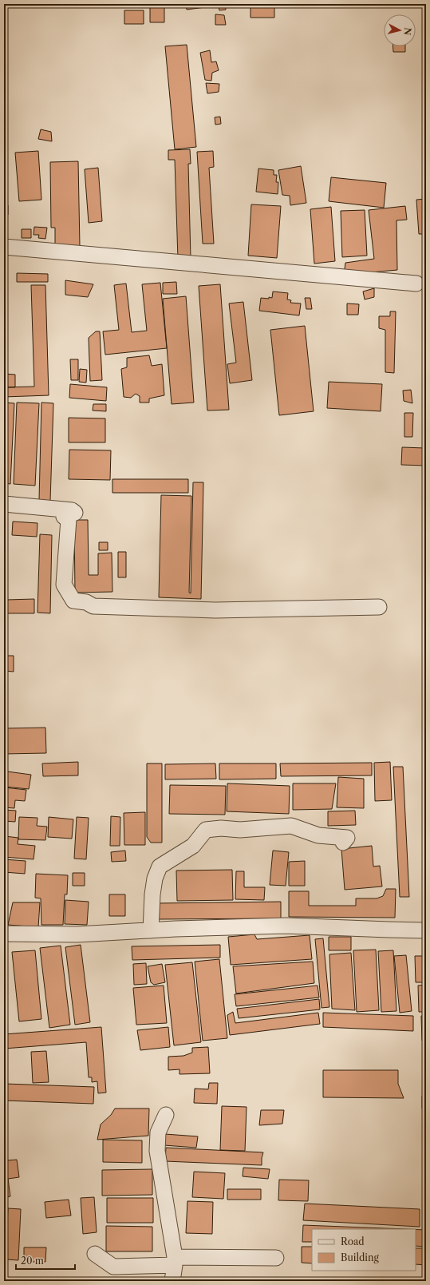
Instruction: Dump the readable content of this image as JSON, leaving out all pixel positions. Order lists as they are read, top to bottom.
{
  "legend": ["Road", "Building"],
  "scale_bar": "20 m",
  "north": "right"
}
